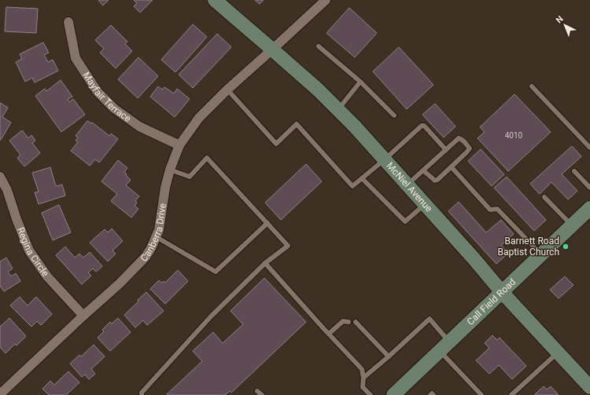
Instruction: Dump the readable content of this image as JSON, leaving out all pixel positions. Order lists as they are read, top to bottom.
{
  "streets": {
    "street": [
      "Mayfair Terrace",
      "McNiel Avenue",
      "Canberra Drive",
      "Regina Circle",
      "Call Field Road"
    ]
  },
  "crossings": [
    ["Mayfair Terrace", "Canberra Drive"],
    ["McNiel Avenue", "Canberra Drive"],
    ["McNiel Avenue", "Call Field Road"],
    ["Canberra Drive", "Regina Circle"]
  ],
  "places": ["Barnett Road Baptist Church"],
  "house_numbers": ["4010"],
  "north": "top left"
}
